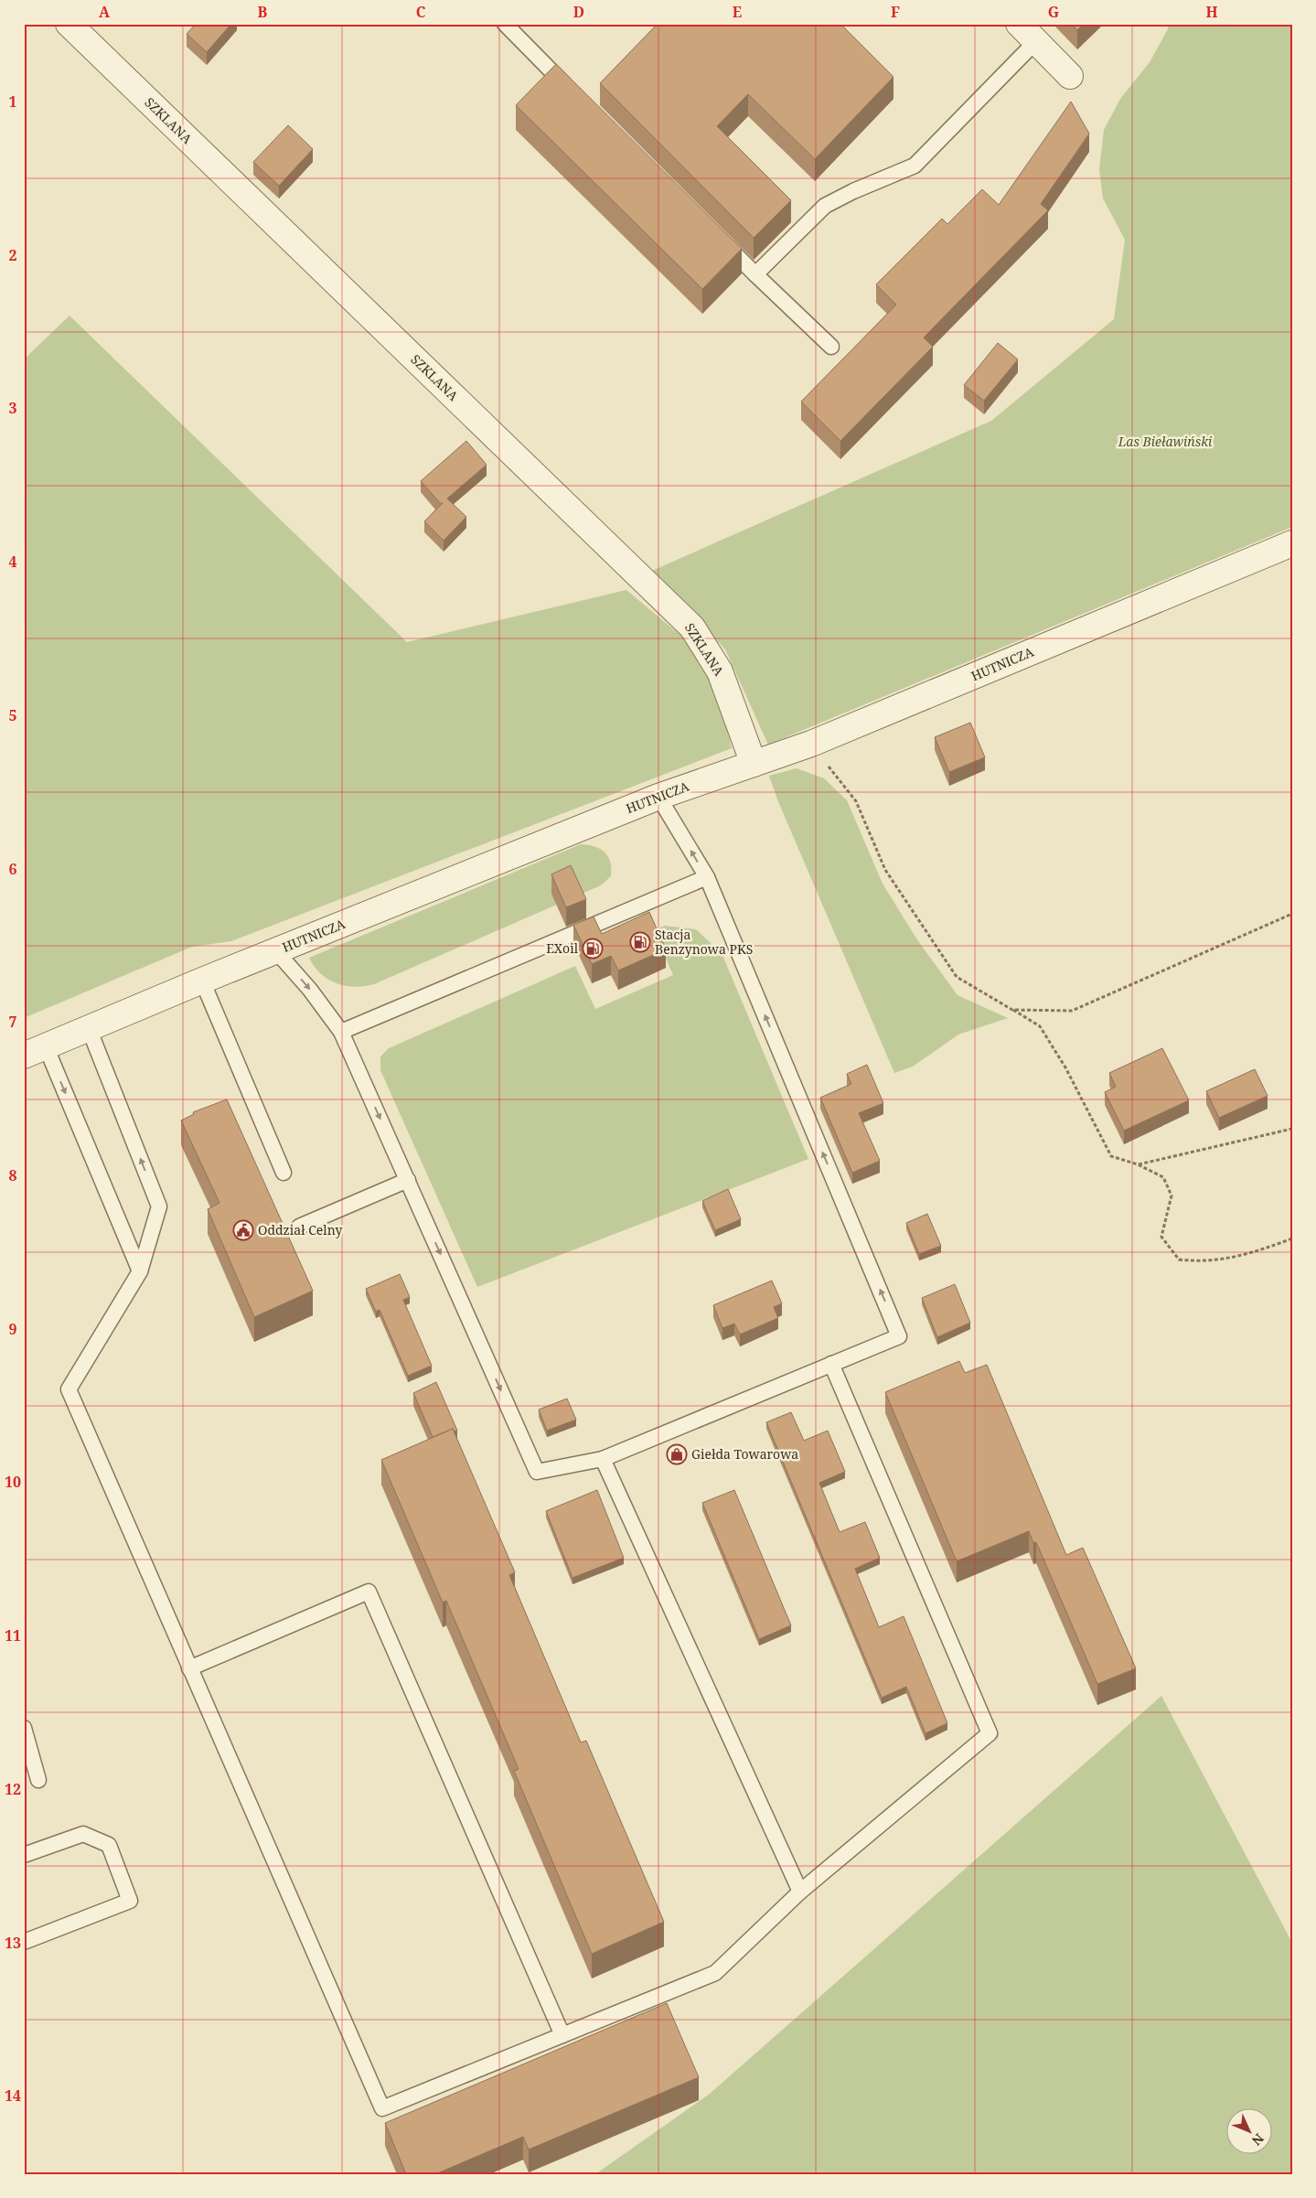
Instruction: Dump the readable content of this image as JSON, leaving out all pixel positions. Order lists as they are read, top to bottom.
{
  "streets": {
    "street": ["SZKLANA", "HUTNICZA"]
  },
  "crossings": [
    ["SZKLANA", "HUTNICZA"]
  ],
  "parks": ["Las Bieławiński"],
  "places": {
    "fuel station": ["Stacja Benzynowa PKS", "EXoil"],
    "public building": ["Oddział Celny"],
    "shop": ["Giełda Towarowa"]
  },
  "north": "bottom right",
  "grid": {
    "columns": [
      "A",
      "B",
      "C",
      "D",
      "E",
      "F",
      "G",
      "H"
    ],
    "rows": [
      "1",
      "2",
      "3",
      "4",
      "5",
      "6",
      "7",
      "8",
      "9",
      "10",
      "11",
      "12",
      "13",
      "14"
    ]
  }
}
